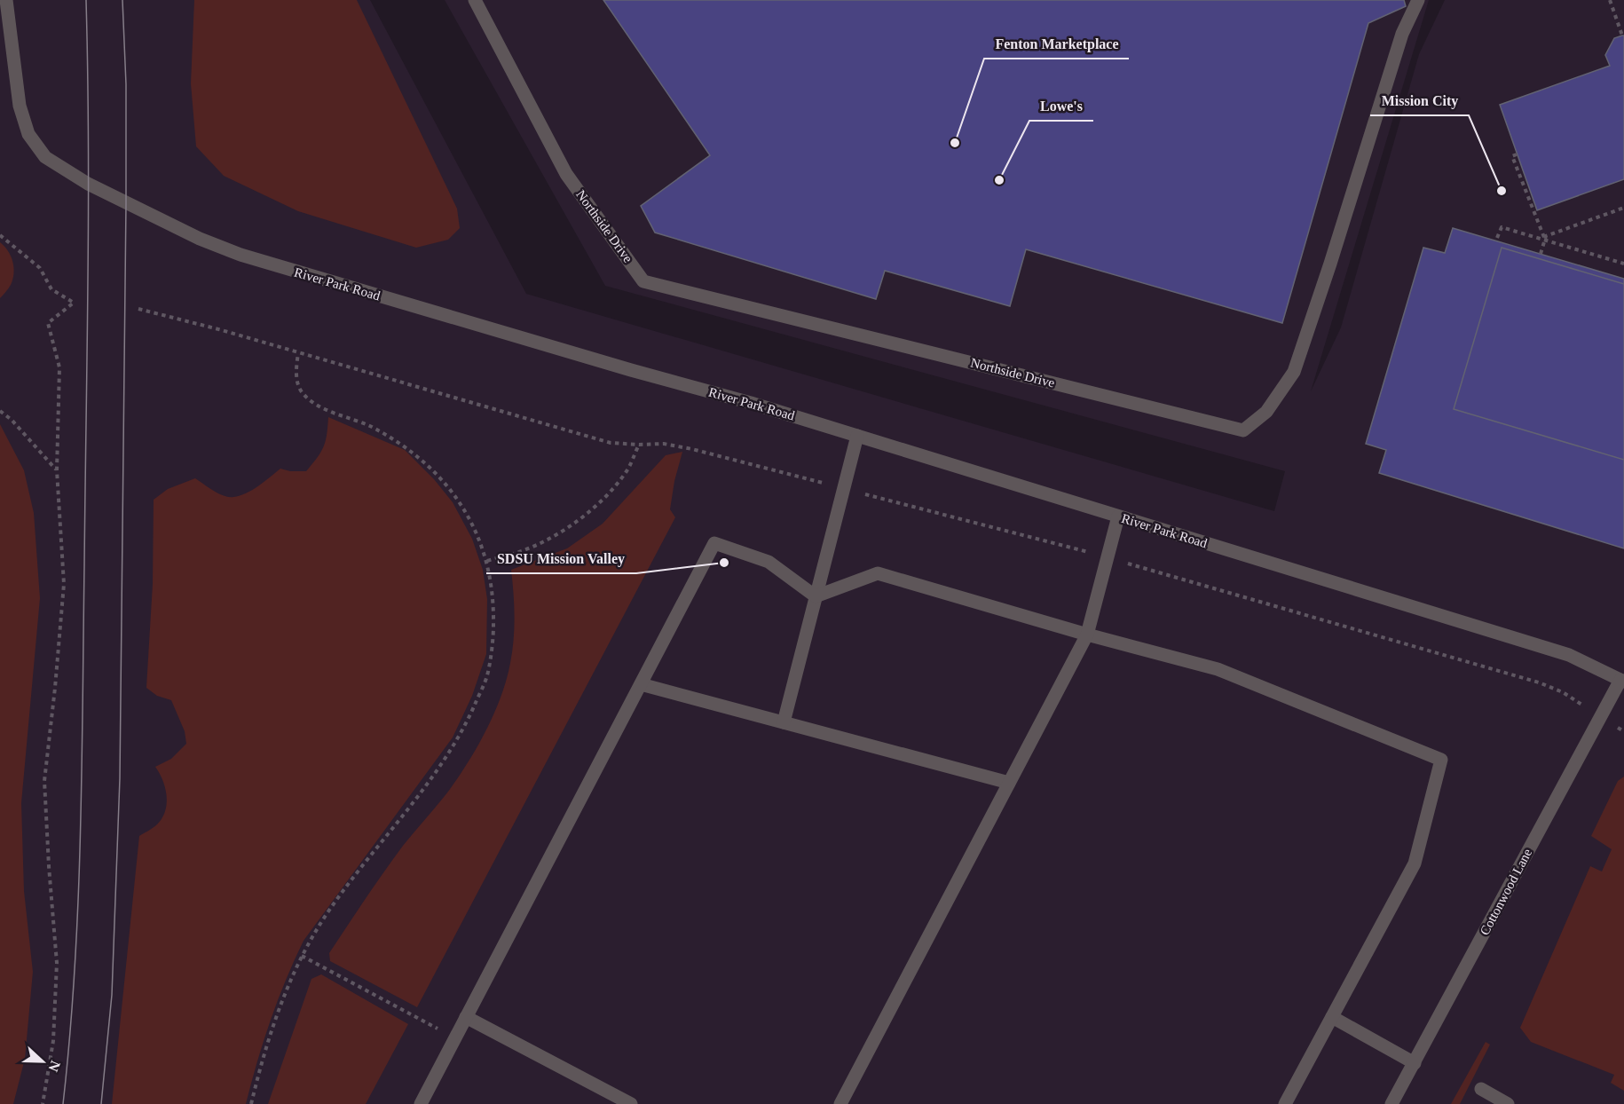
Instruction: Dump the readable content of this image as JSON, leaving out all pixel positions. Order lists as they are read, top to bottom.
{
  "streets": {
    "street": ["Northside Drive", "River Park Road", "Cottonwood Lane"]
  },
  "crossings": [
    ["River Park Road", "Cottonwood Lane"]
  ],
  "places": [
    "Fenton Marketplace",
    "Lowe's",
    "Mission City",
    "SDSU Mission Valley"
  ],
  "north": "right"
}
